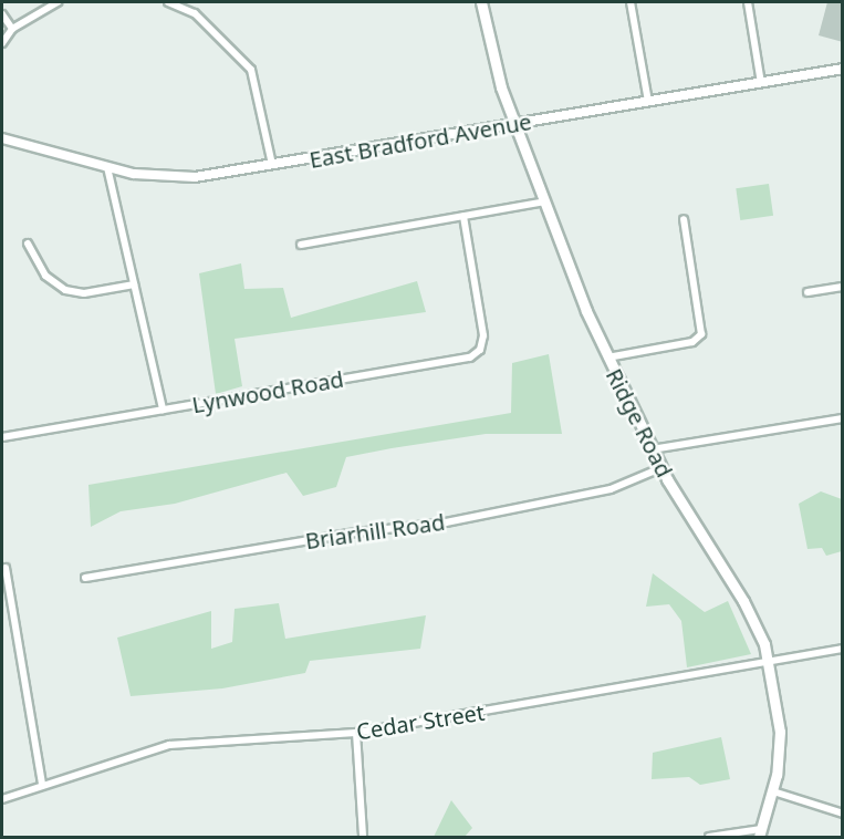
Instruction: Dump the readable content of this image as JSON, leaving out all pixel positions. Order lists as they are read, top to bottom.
{
  "streets": {
    "main road": ["Ridge Road"],
    "street": [
      "East Bradford Avenue",
      "Lynwood Road",
      "Briarhill Road",
      "Cedar Street"
    ]
  },
  "crossings": [
    ["East Bradford Avenue", "Lynwood Road"],
    ["East Bradford Avenue", "Ridge Road"],
    ["Ridge Road", "Briarhill Road"],
    ["Ridge Road", "Cedar Street"]
  ]
}
